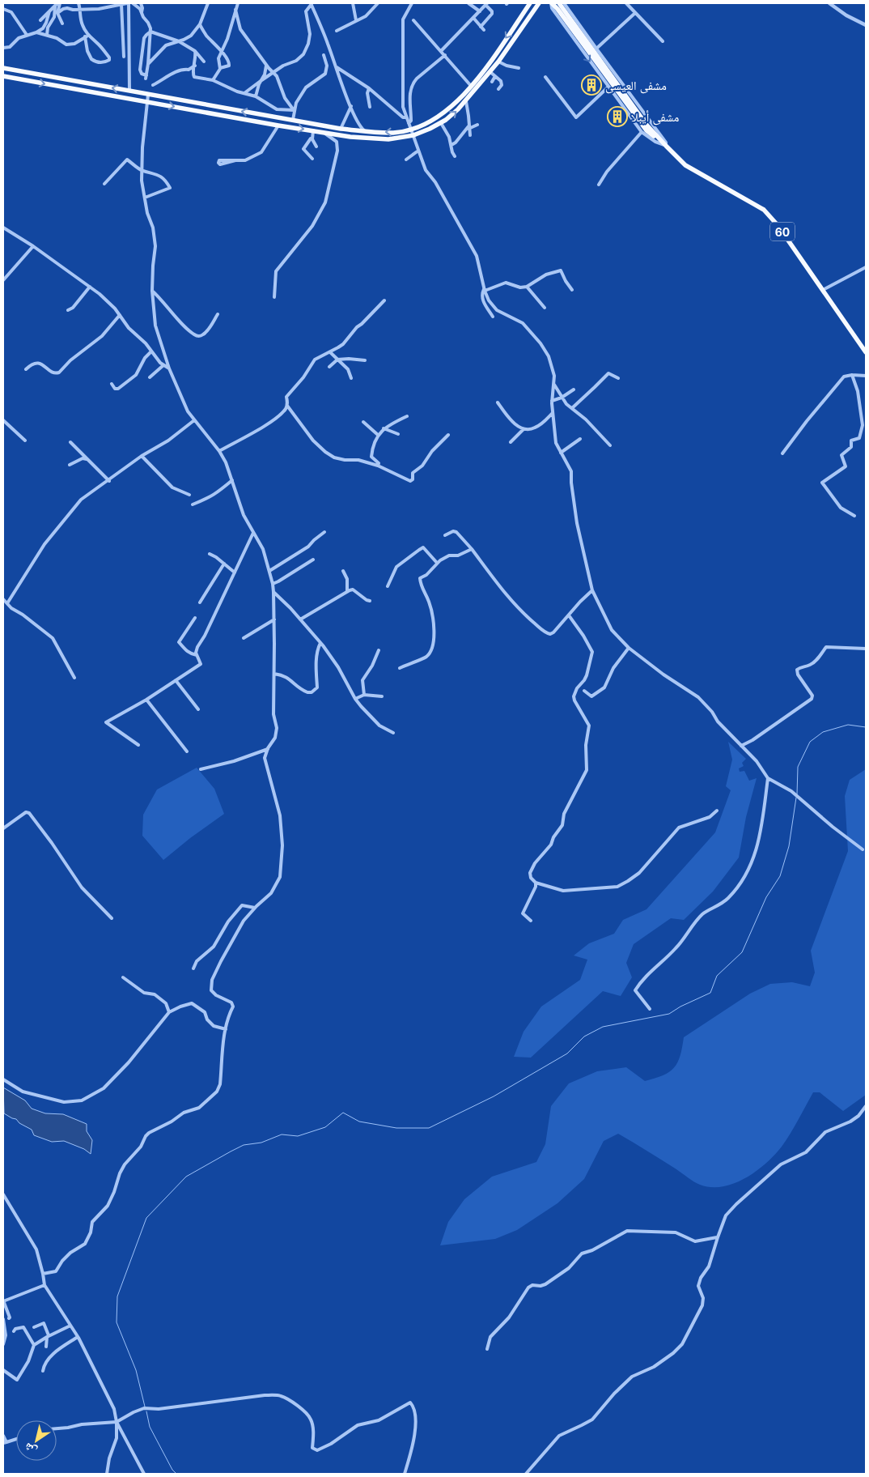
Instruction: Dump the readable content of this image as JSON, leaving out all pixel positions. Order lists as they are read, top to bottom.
{
  "streets": {
    "main road": ["60"]
  },
  "places": {
    "building": ["مشفى العيسى", "مشفى أيبلا"]
  },
  "north": "bottom left"
}
